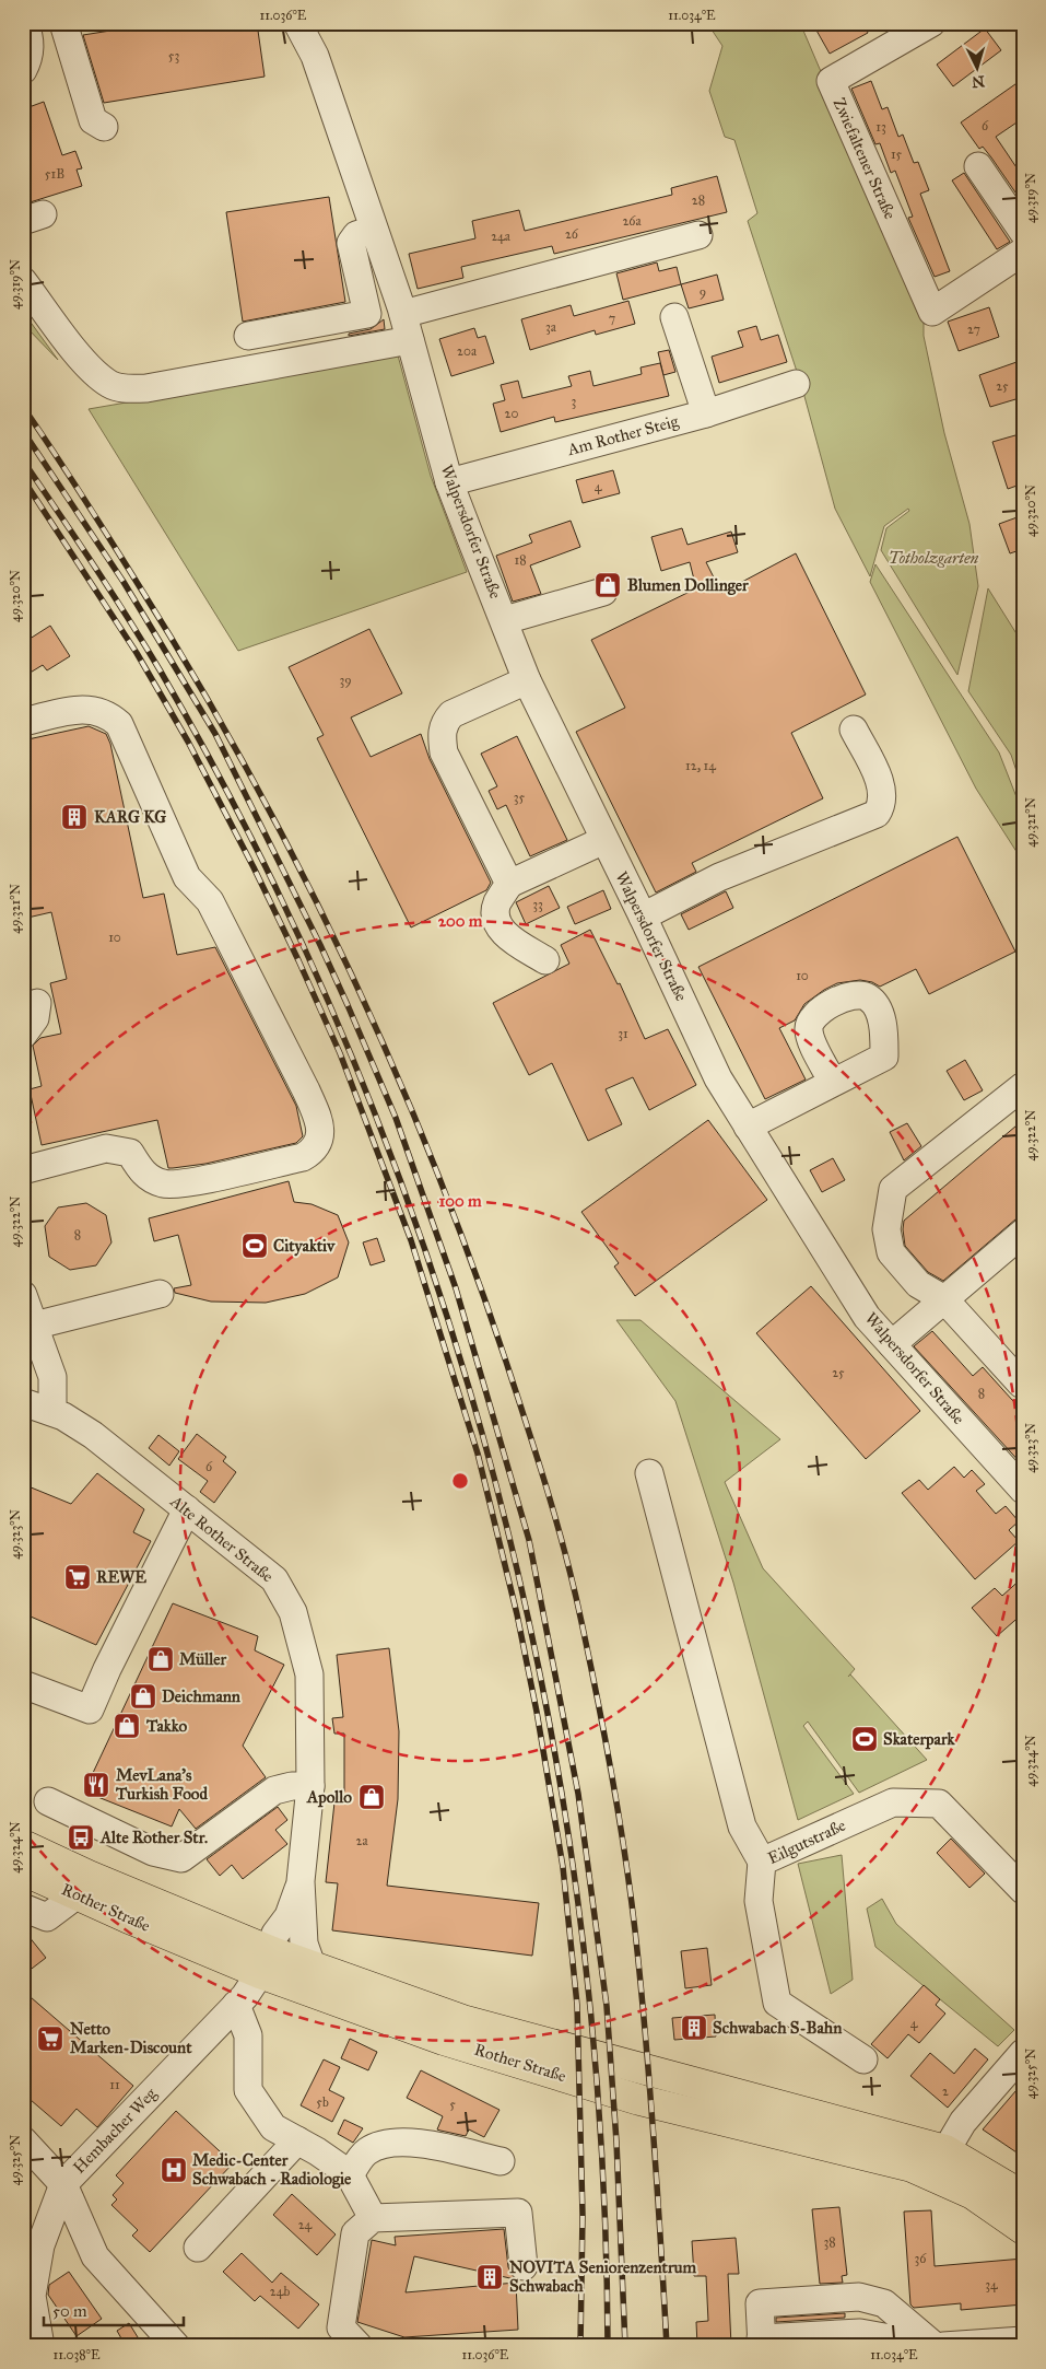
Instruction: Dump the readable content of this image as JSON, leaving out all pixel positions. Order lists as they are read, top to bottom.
{
  "streets": {
    "main road": ["Rother Straße"],
    "street": [
      "Zwiefaltener Straße",
      "Am Rother Steig",
      "Walpersdorfer Straße",
      "Alte Rother Straße",
      "Eilgutstraße",
      "Hembacher Weg"
    ]
  },
  "crossings": [
    ["Am Rother Steig", "Walpersdorfer Straße"],
    ["Alte Rother Straße", "Rother Straße"],
    ["Alte Rother Straße", "Hembacher Weg"],
    ["Rother Straße", "Hembacher Weg"]
  ],
  "parks": ["Totholzgarten"],
  "places": {
    "shop": [
      "Blumen Dollinger",
      "Müller",
      "Deichmann",
      "Takko",
      "Apollo"
    ],
    "building": ["KARG KG", "Schwabach S-Bahn", "NOVITA Seniorenzentrum Schwabach"],
    "sports": ["Cityaktiv", "Skaterpark"],
    "supermarket": ["REWE", "Netto Marken-Discount"],
    "restaurant": ["MevLana’s Turkish Food"],
    "bus stop": ["Alte Rother Str."],
    "hospital": ["Medic-Center Schwabach - Radiologie"]
  },
  "house_numbers": [
    "53",
    "6",
    "13",
    "15",
    "51B",
    "28",
    "26a",
    "26",
    "24a",
    "9",
    "7",
    "3a",
    "27",
    "20a",
    "25",
    "3",
    "20",
    "4",
    "18",
    "39",
    "12, 14",
    "35",
    "33",
    "10",
    "10",
    "31",
    "8",
    "25",
    "8",
    "6",
    "2a",
    "4",
    "11",
    "2",
    "5b",
    "5",
    "24",
    "38",
    "36",
    "34",
    "24b"
  ],
  "scale_bar": "50 m",
  "north": "bottom",
  "coordinates": [
    "11.036°E",
    "11.034°E",
    "49.319°N",
    "49.320°N",
    "49.321°N",
    "49.322°N",
    "49.323°N",
    "49.324°N",
    "49.325°N",
    "11.038°E"
  ],
  "rings": ["200 m", "100 m"]
}
